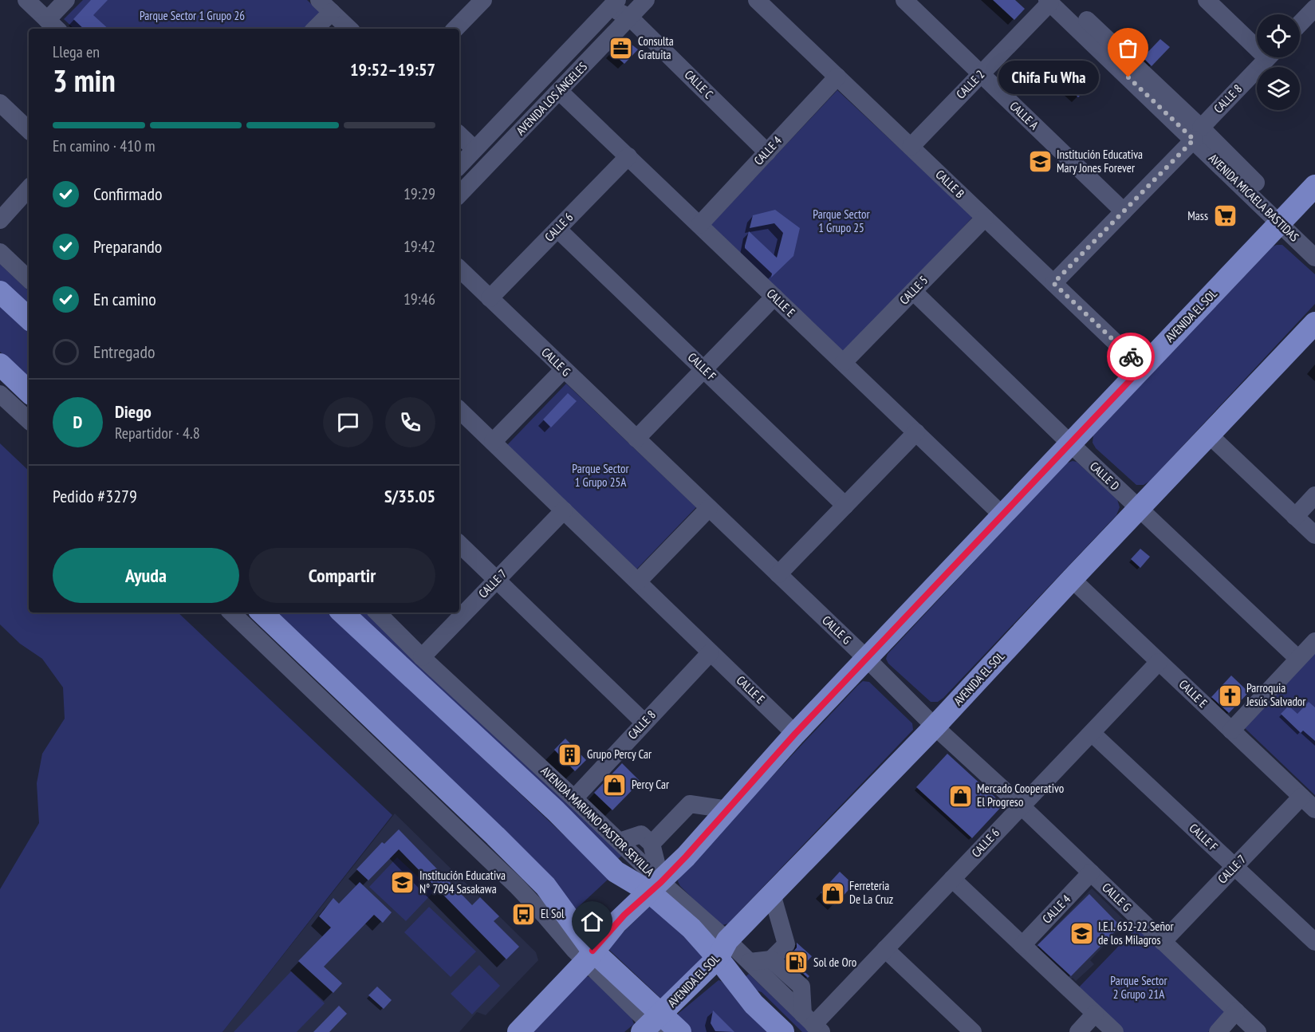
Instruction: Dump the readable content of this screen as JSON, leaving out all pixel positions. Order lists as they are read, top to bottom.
{
  "streets": {
    "main road": ["AVENIDA EL SOL", "AVENIDA MARIANO PASTOR SEVILLA"],
    "street": [
      "CALLE C",
      "CALLE 2",
      "AVENIDA LOS ÁNGELES",
      "CALLE 8",
      "CALLE A",
      "CALLE 4",
      "CALLE B",
      "AVENIDA MICAELA BASTIDAS",
      "CALLE 6",
      "CALLE 5",
      "CALLE E",
      "CALLE G",
      "CALLE F",
      "CALLE D",
      "CALLE 7"
    ]
  },
  "crossings": [
    ["CALLE C", "AVENIDA LOS ÁNGELES"],
    ["CALLE C", "CALLE 4"],
    ["CALLE 2", "CALLE A"],
    ["CALLE 2", "CALLE B"],
    ["CALLE 2", "AVENIDA MICAELA BASTIDAS"],
    ["AVENIDA LOS ÁNGELES", "CALLE E"],
    ["CALLE 8", "CALLE A"],
    ["CALLE 8", "CALLE B"],
    ["CALLE 8", "AVENIDA MICAELA BASTIDAS"],
    ["CALLE 8", "CALLE E"],
    ["CALLE 8", "AVENIDA MARIANO PASTOR SEVILLA"],
    ["CALLE 4", "CALLE B"],
    ["CALLE 4", "CALLE E"],
    ["CALLE 4", "CALLE G"],
    ["CALLE B", "CALLE 5"],
    ["CALLE B", "AVENIDA EL SOL"],
    ["AVENIDA MICAELA BASTIDAS", "AVENIDA EL SOL"],
    ["CALLE 6", "CALLE E"],
    ["CALLE 6", "CALLE G"],
    ["CALLE 6", "CALLE F"],
    ["CALLE 6", "AVENIDA MARIANO PASTOR SEVILLA"],
    ["CALLE 5", "CALLE E"],
    ["CALLE 5", "CALLE D"],
    ["CALLE E", "AVENIDA EL SOL"],
    ["CALLE E", "CALLE 7"],
    ["AVENIDA EL SOL", "CALLE G"],
    ["AVENIDA EL SOL", "CALLE D"],
    ["AVENIDA EL SOL", "AVENIDA MARIANO PASTOR SEVILLA"],
    ["CALLE G", "CALLE 7"],
    ["CALLE F", "CALLE 7"],
    ["CALLE 7", "AVENIDA MARIANO PASTOR SEVILLA"]
  ],
  "parks": [
    "Parque Sector 1 Grupo 26",
    "Parque Sector 1 Grupo 25",
    "Parque Sector 1 Grupo 25A",
    "Parque Sector 2 Grupo 21A"
  ],
  "places": {
    "office": ["Consulta Gratuita"],
    "other": ["Chifa Fu Wha"],
    "school or university": ["Institución Educativa Mary Jones Forever", "Institución Educativa N° 7094 Sasakawa", "I.E.I. 652-22 Señor de los Milagros"],
    "supermarket": ["Mass"],
    "church": ["Parroquia Jesús Salvador"],
    "building": ["Grupo Percy Car"],
    "shop": ["Percy Car", "Mercado Cooperativo El Progreso", "Ferreteria De La Cruz"],
    "bus stop": ["El Sol"],
    "fuel station": ["Sol de Oro"]
  },
  "page": {
    "heading": ["3 min", "Llega en", "19:52–19:57"],
    "panel": [
      "Diego",
      "Repartidor · 4.8",
      "Pedido #3279",
      "S/35.05"
    ],
    "bubble": "Chifa Fu Wha",
    "bar": "En camino · 410 m",
    "list": [
      ["Confirmado", "19:29"],
      ["Preparando", "19:42"],
      ["En camino", "19:46"],
      "Entregado"
    ],
    "round": "D",
    "buttons": ["Ayuda", "Compartir"]
  }
}
